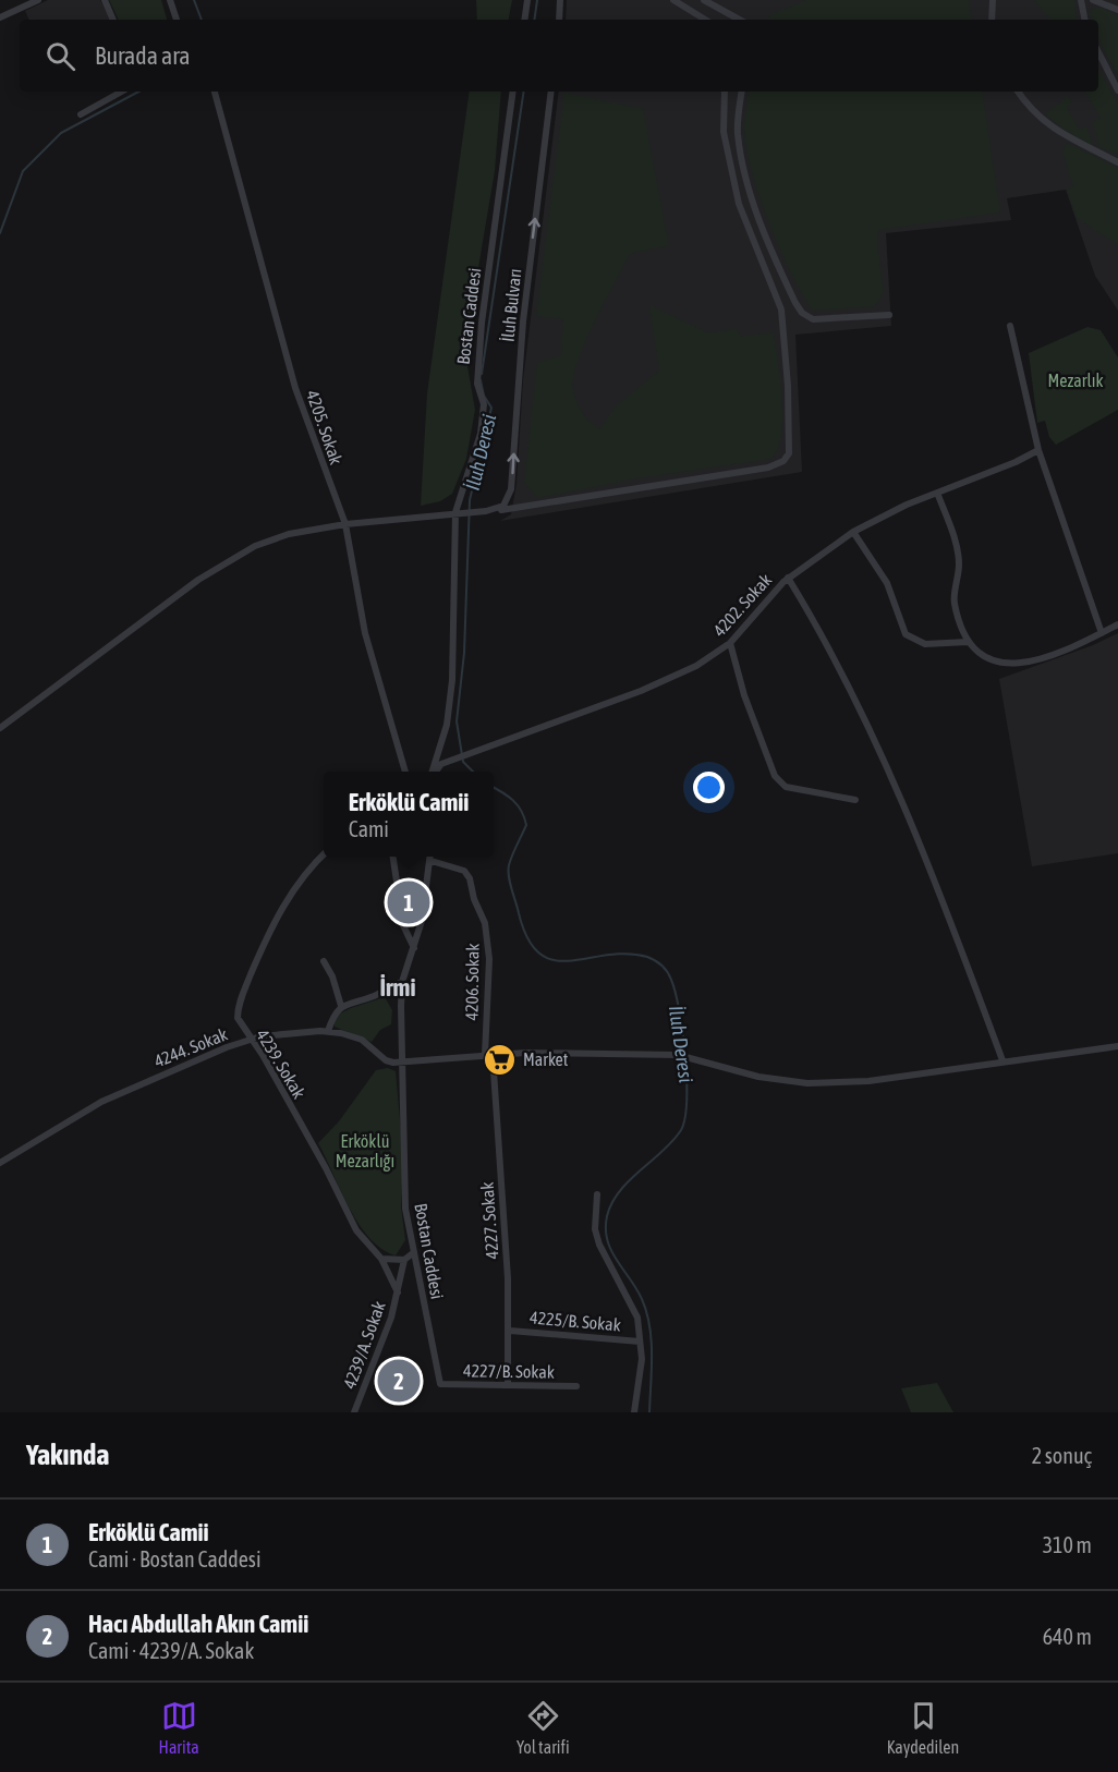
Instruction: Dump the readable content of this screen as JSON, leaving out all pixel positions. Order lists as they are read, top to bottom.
{
  "streets": {
    "street": [
      "İluh Bulvarı",
      "Bostan Caddesi",
      "4205. Sokak",
      "4202. Sokak",
      "4206. Sokak",
      "4244. Sokak",
      "4239. Sokak",
      "4227. Sokak",
      "4225/B. Sokak",
      "4239/A. Sokak",
      "4227/B. Sokak"
    ]
  },
  "crossings": [
    ["Bostan Caddesi", "4206. Sokak"],
    ["Bostan Caddesi", "4244. Sokak"],
    ["Bostan Caddesi", "4227/B. Sokak"],
    ["4206. Sokak", "4227. Sokak"],
    ["4244. Sokak", "4239. Sokak"],
    ["4239. Sokak", "4239/A. Sokak"],
    ["4227. Sokak", "4225/B. Sokak"],
    ["4227. Sokak", "4227/B. Sokak"]
  ],
  "one_way": ["İluh Bulvarı"],
  "districts": ["İrmi"],
  "water": ["İluh Deresi"],
  "parks": ["Mezarlık", "Erköklü Mezarlığı"],
  "places": {
    "supermarket": ["Market"]
  },
  "page": {
    "search": "Burada ara",
    "popup": ["Erköklü Camii", "Cami"],
    "pins": ["1", "2"],
    "heading": ["Yakında", "2 sonuç"],
    "list": [
      {
        "mark": "1",
        "name": "Erköklü Camii",
        "note": "Cami · Bostan Caddesi",
        "value": "310 m"
      },
      {
        "mark": "2",
        "name": "Hacı Abdullah Akın Camii",
        "note": "Cami · 4239/A. Sokak",
        "value": "640 m"
      }
    ],
    "nav": ["Harita", "Yol tarifi", "Kaydedilen"]
  }
}
